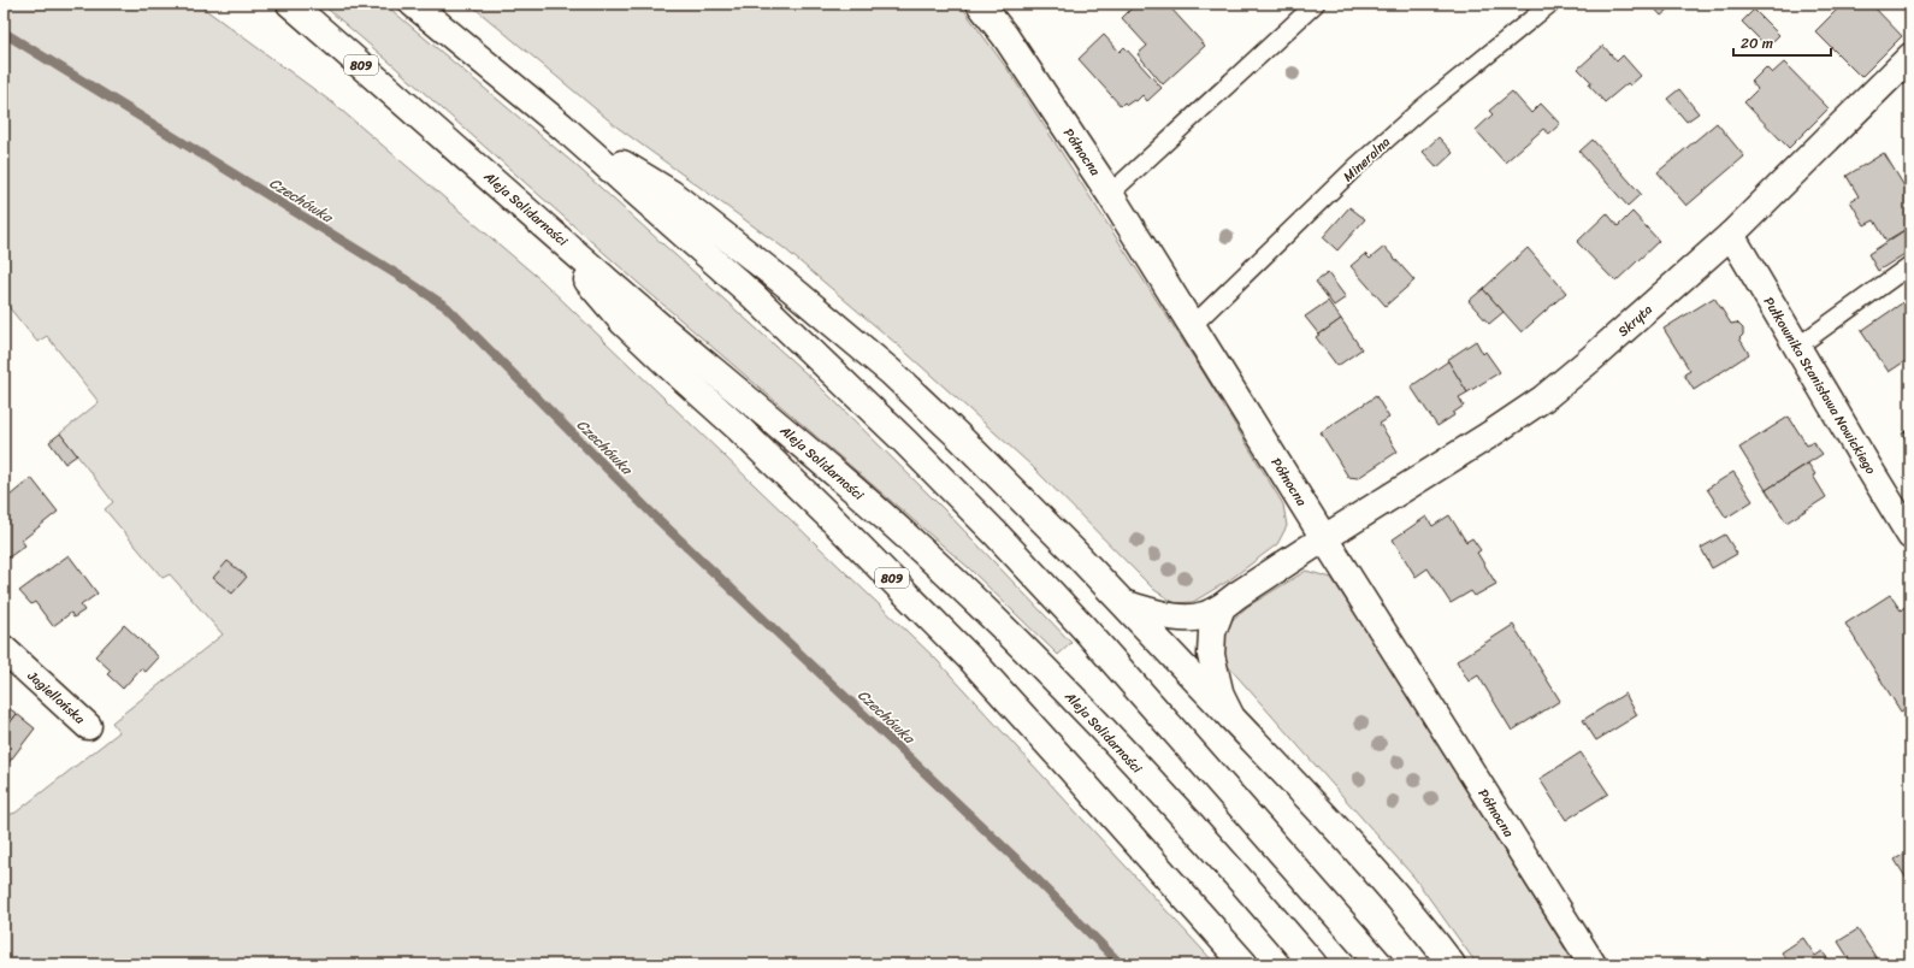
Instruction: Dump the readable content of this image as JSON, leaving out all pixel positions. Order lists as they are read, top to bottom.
{
  "streets": {
    "main road": [
      "809",
      "Północna",
      "Aleja Solidarności",
      "Skryta",
      "Pułkownika Stanisława Nowickiego",
      "Jagiellońska"
    ],
    "lane": ["Mineralna"]
  },
  "crossings": [
    ["809", "Aleja Solidarności"],
    ["Północna", "Mineralna"],
    ["Północna", "Skryta"],
    ["Skryta", "Pułkownika Stanisława Nowickiego"]
  ],
  "water": ["Czechówka"],
  "scale_bar": "20 m"
}
